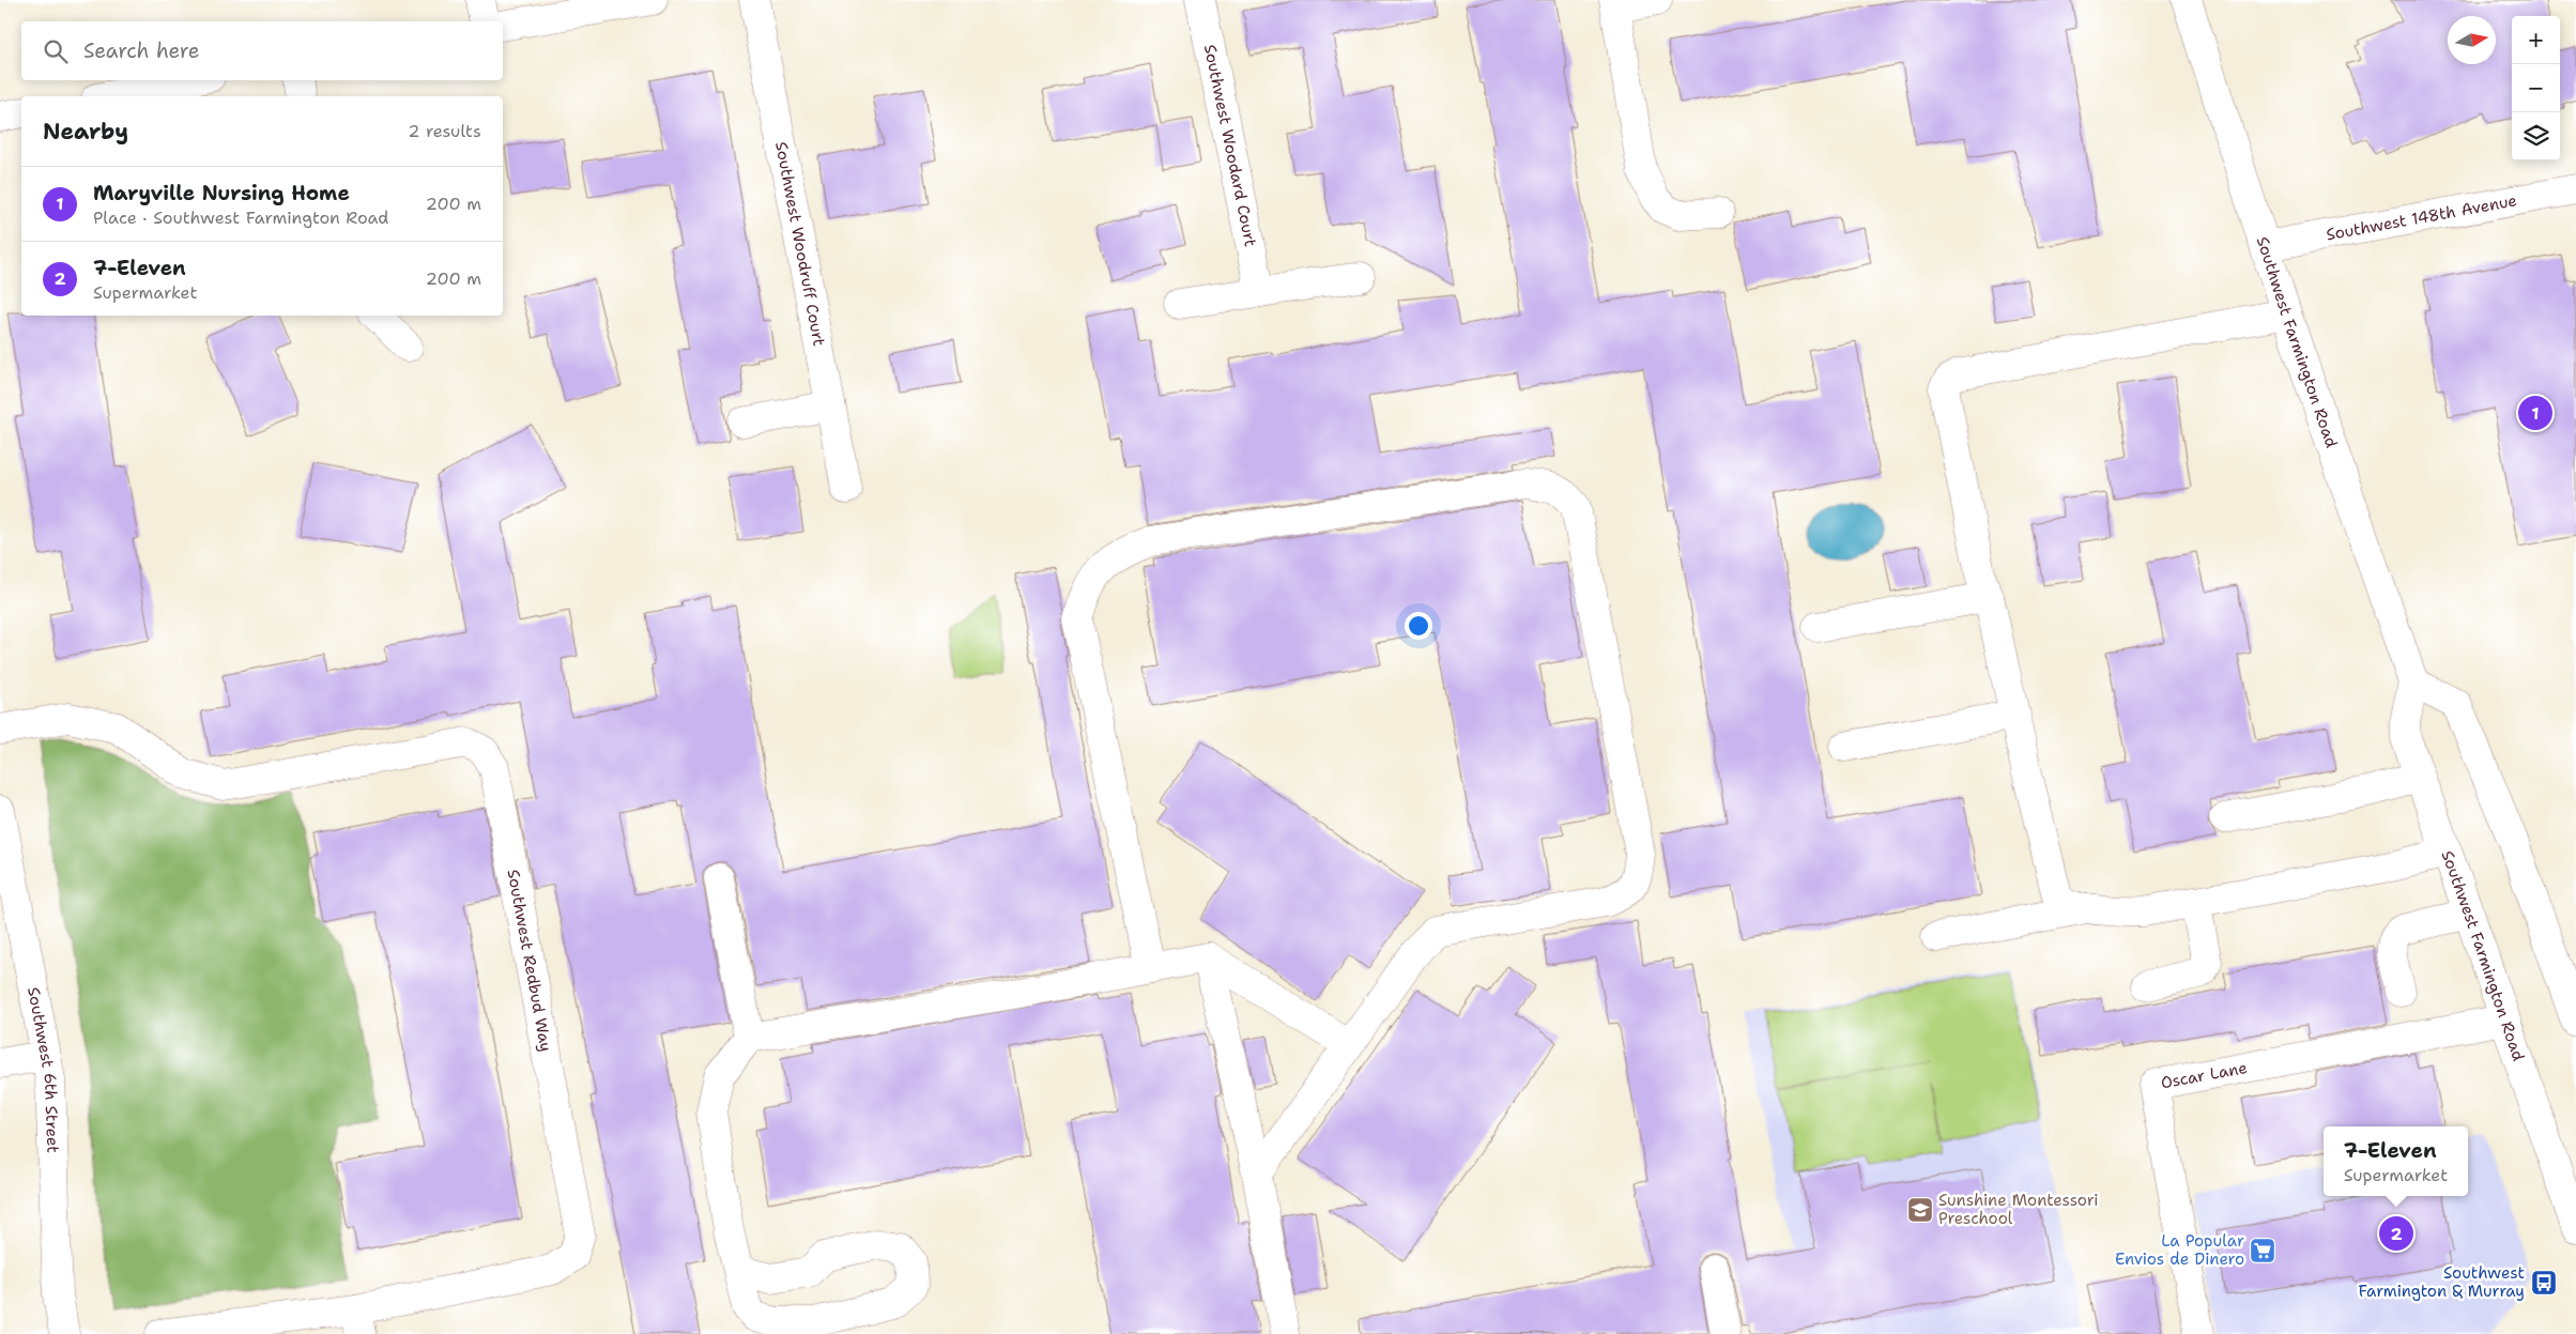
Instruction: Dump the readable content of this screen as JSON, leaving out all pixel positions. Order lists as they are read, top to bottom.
{
  "streets": {
    "street": [
      "Southwest Woodard Court",
      "Southwest 148th Avenue",
      "Southwest Woodruff Court",
      "Southwest Farmington Road",
      "Southwest Redbud Way",
      "Southwest 6th Street",
      "Oscar Lane"
    ]
  },
  "crossings": [
    ["Southwest 148th Avenue", "Southwest Farmington Road"],
    ["Southwest Farmington Road", "Oscar Lane"]
  ],
  "places": {
    "school or university": ["Sunshine Montessori Preschool"],
    "supermarket": ["La Popular Envios de Dinero"],
    "bus stop": ["Southwest Farmington & Murray"]
  },
  "north": "right",
  "page": {
    "map_buttons": ["+", "−"],
    "search": "Search here",
    "heading": ["Nearby", "2 results"],
    "list": [
      {
        "mark": "1",
        "name": "Maryville Nursing Home",
        "note": "Place · Southwest Farmington Road",
        "value": "200 m"
      },
      {
        "mark": "2",
        "name": "7-Eleven",
        "note": "Supermarket",
        "value": "200 m"
      }
    ],
    "pins": ["1", "2"],
    "popup": ["7-Eleven", "Supermarket"]
  }
}
